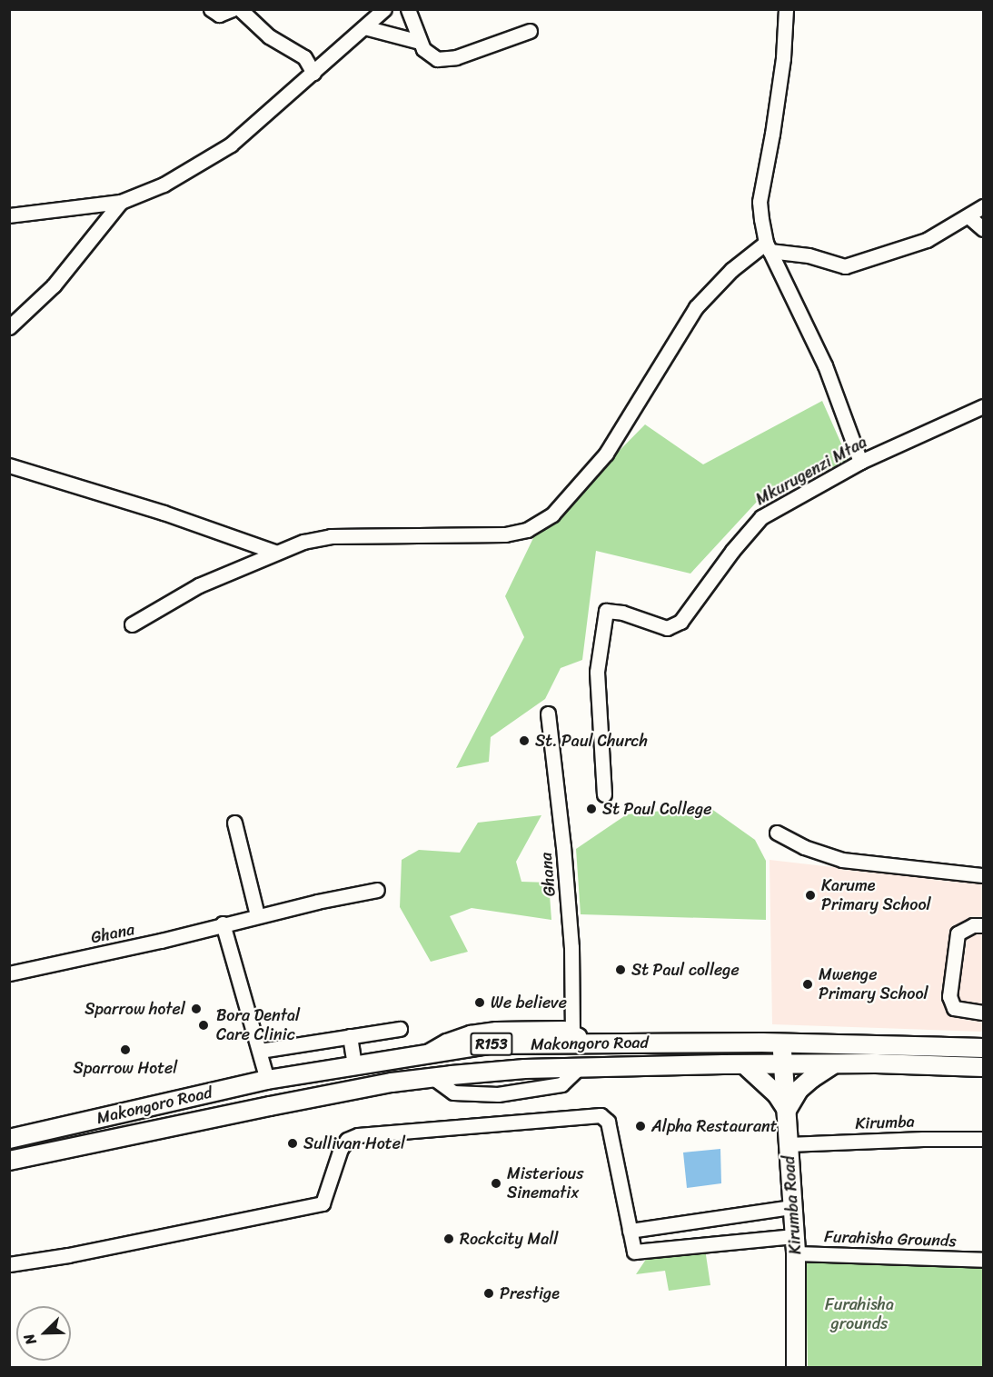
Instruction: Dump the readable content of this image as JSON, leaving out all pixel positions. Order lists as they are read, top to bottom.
{
  "streets": {
    "main road": ["Makongoro Road", "R153", "Kirumba Road"],
    "street": [
      "Mkurugenzi Mtaa",
      "Ghana",
      "Kirumba",
      "Furahisha Grounds"
    ]
  },
  "crossings": [
    ["Ghana", "Makongoro Road"],
    ["Makongoro Road", "Kirumba Road"],
    ["Kirumba", "Kirumba Road"],
    ["Kirumba Road", "Furahisha Grounds"]
  ],
  "parks": ["Furahisha grounds"],
  "places": [
    "St. Paul Church",
    "St Paul College",
    "Karume Primary School",
    "St Paul college",
    "Mwenge Primary School",
    "We believe",
    "Sparrow hotel",
    "Bora Dental Care Clinic",
    "Sparrow Hotel",
    "Alpha Restaurant",
    "Sullivan Hotel",
    "Misterious Sinematix",
    "Rockcity Mall",
    "Prestige"
  ],
  "north": "bottom left"
}
